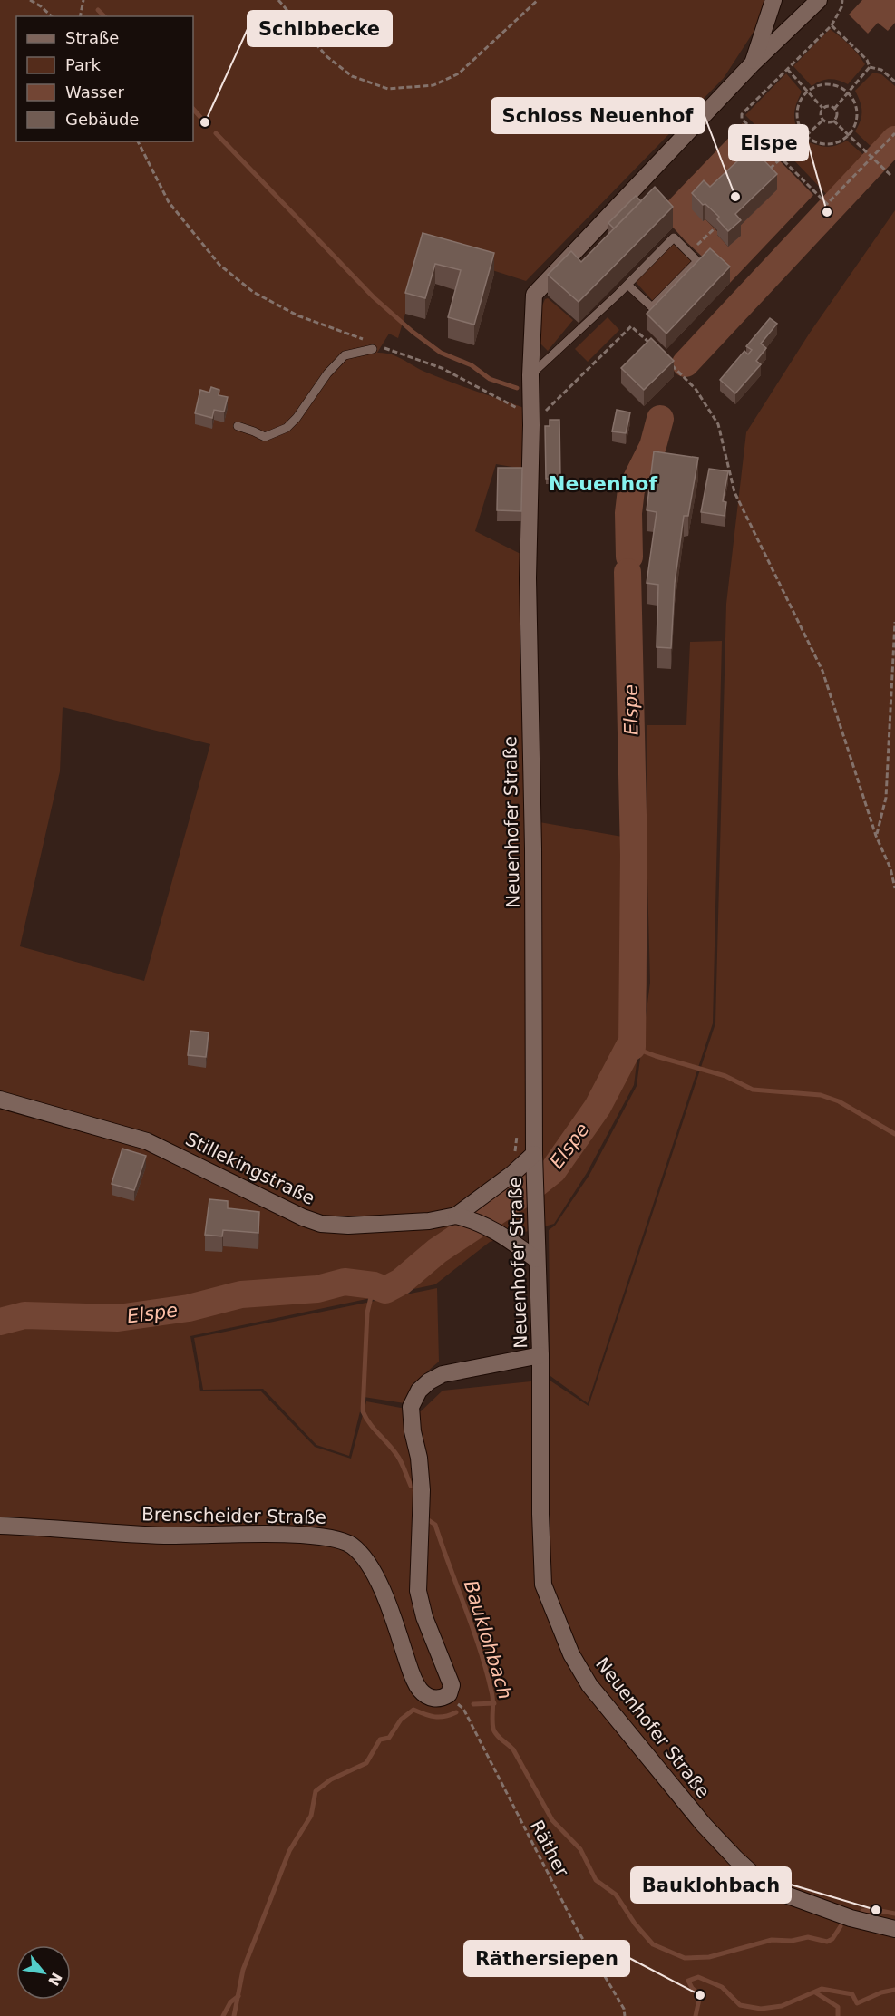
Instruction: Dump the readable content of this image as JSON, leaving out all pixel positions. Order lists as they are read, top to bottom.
{
  "streets": {
    "street": ["Neuenhofer Straße", "Stillekingstraße", "Brenscheider Straße"],
    "path": ["Räther"]
  },
  "crossings": [
    ["Neuenhofer Straße", "Stillekingstraße"],
    ["Brenscheider Straße", "Räther"]
  ],
  "districts": ["Neuenhof"],
  "water": ["Elspe", "Bauklohbach"],
  "places": [
    "Schibbecke",
    "Schloss Neuenhof",
    "Elspe",
    "Bauklohbach",
    "Räthersiepen"
  ],
  "legend": [
    "Straße",
    "Park",
    "Wasser",
    "Gebäude"
  ],
  "north": "bottom right"
}
